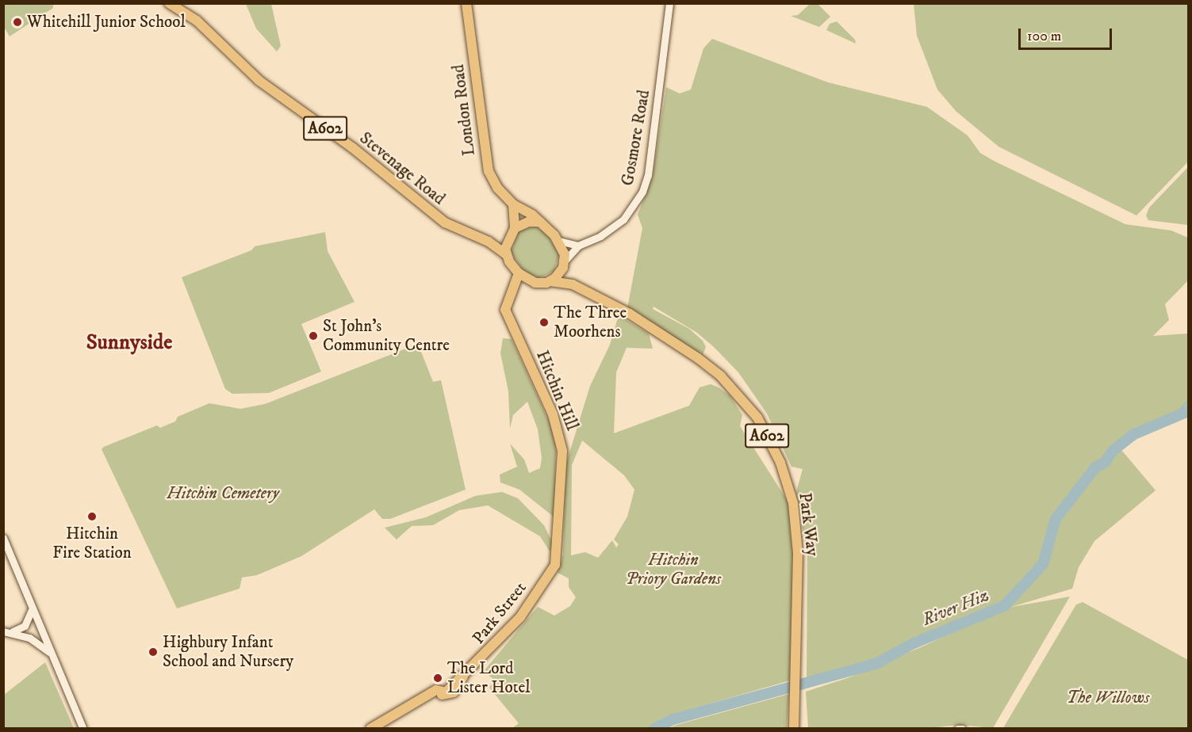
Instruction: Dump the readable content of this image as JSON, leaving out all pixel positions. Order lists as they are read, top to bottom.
{
  "streets": {
    "main road": [
      "London Road",
      "A602",
      "Stevenage Road",
      "Hitchin Hill",
      "Park Way",
      "Park Street"
    ],
    "street": ["Gosmore Road"]
  },
  "crossings": [
    ["London Road", "Gosmore Road"],
    ["London Road", "Stevenage Road"],
    ["London Road", "Hitchin Hill"],
    ["London Road", "Park Way"],
    ["Gosmore Road", "Stevenage Road"],
    ["Gosmore Road", "Hitchin Hill"],
    ["Gosmore Road", "Park Way"],
    ["Stevenage Road", "Hitchin Hill"],
    ["Stevenage Road", "Park Way"],
    ["Hitchin Hill", "Park Way"],
    ["Hitchin Hill", "Park Street"]
  ],
  "districts": ["Sunnyside"],
  "water": ["River Hiz"],
  "parks": ["Hitchin Cemetery", "Hitchin Priory Gardens", "The Willows"],
  "places": [
    "Whitehill Junior School",
    "The Three Moorhens",
    "St John's Community Centre",
    "Hitchin Fire Station",
    "Highbury Infant School and Nursery",
    "The Lord Lister Hotel"
  ],
  "scale_bar": "100 m"
}
